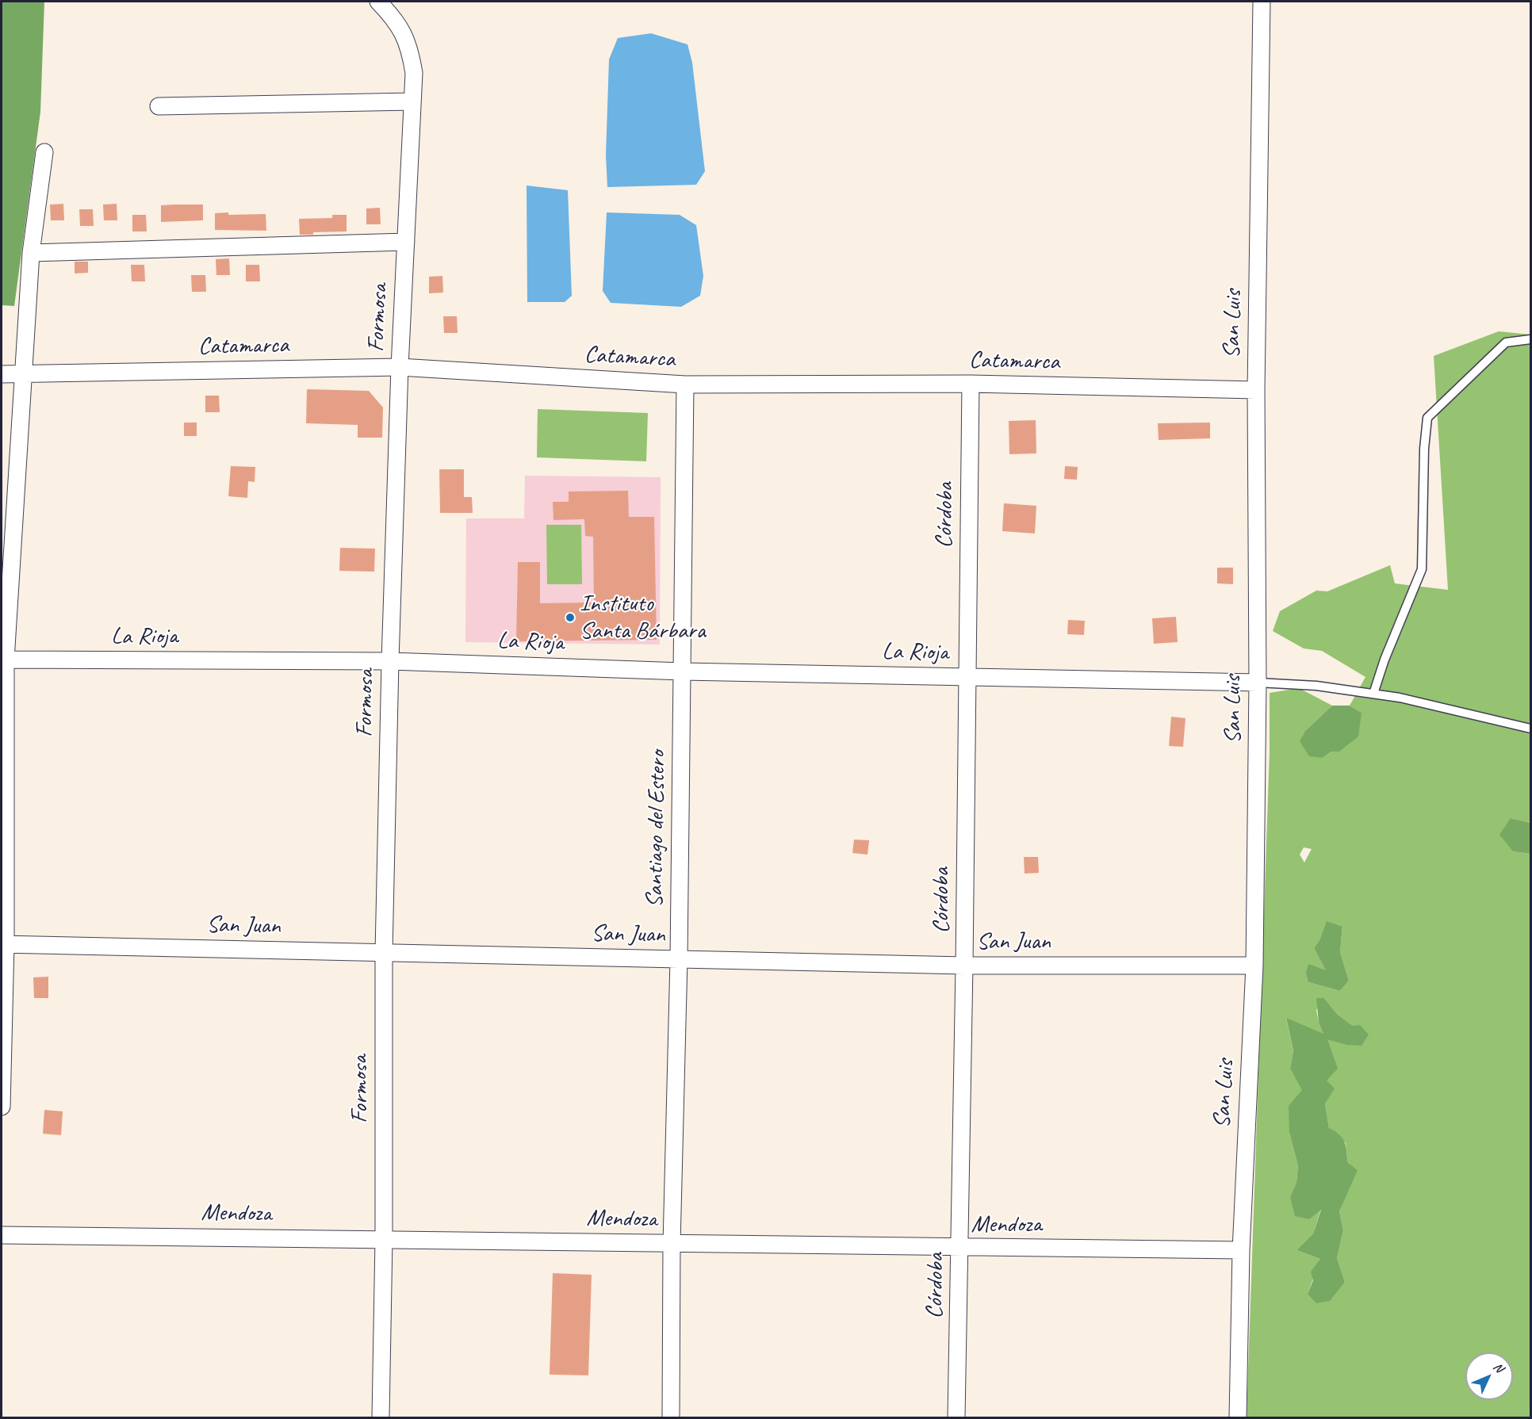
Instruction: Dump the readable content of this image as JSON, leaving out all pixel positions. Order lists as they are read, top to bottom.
{
  "streets": {
    "street": [
      "Formosa",
      "San Luis",
      "Catamarca",
      "Córdoba",
      "La Rioja",
      "Santiago del Estero",
      "San Juan",
      "Mendoza"
    ]
  },
  "crossings": [
    ["Formosa", "Catamarca"],
    ["Formosa", "La Rioja"],
    ["Formosa", "San Juan"],
    ["Formosa", "Mendoza"],
    ["San Luis", "Catamarca"],
    ["San Luis", "La Rioja"],
    ["San Luis", "San Juan"],
    ["San Luis", "Mendoza"],
    ["Catamarca", "Córdoba"],
    ["Catamarca", "Santiago del Estero"],
    ["Córdoba", "La Rioja"],
    ["Córdoba", "San Juan"],
    ["Córdoba", "Mendoza"],
    ["La Rioja", "Santiago del Estero"],
    ["Santiago del Estero", "San Juan"],
    ["Santiago del Estero", "Mendoza"]
  ],
  "places": ["Instituto Santa Bárbara"],
  "north": "top right"
}
